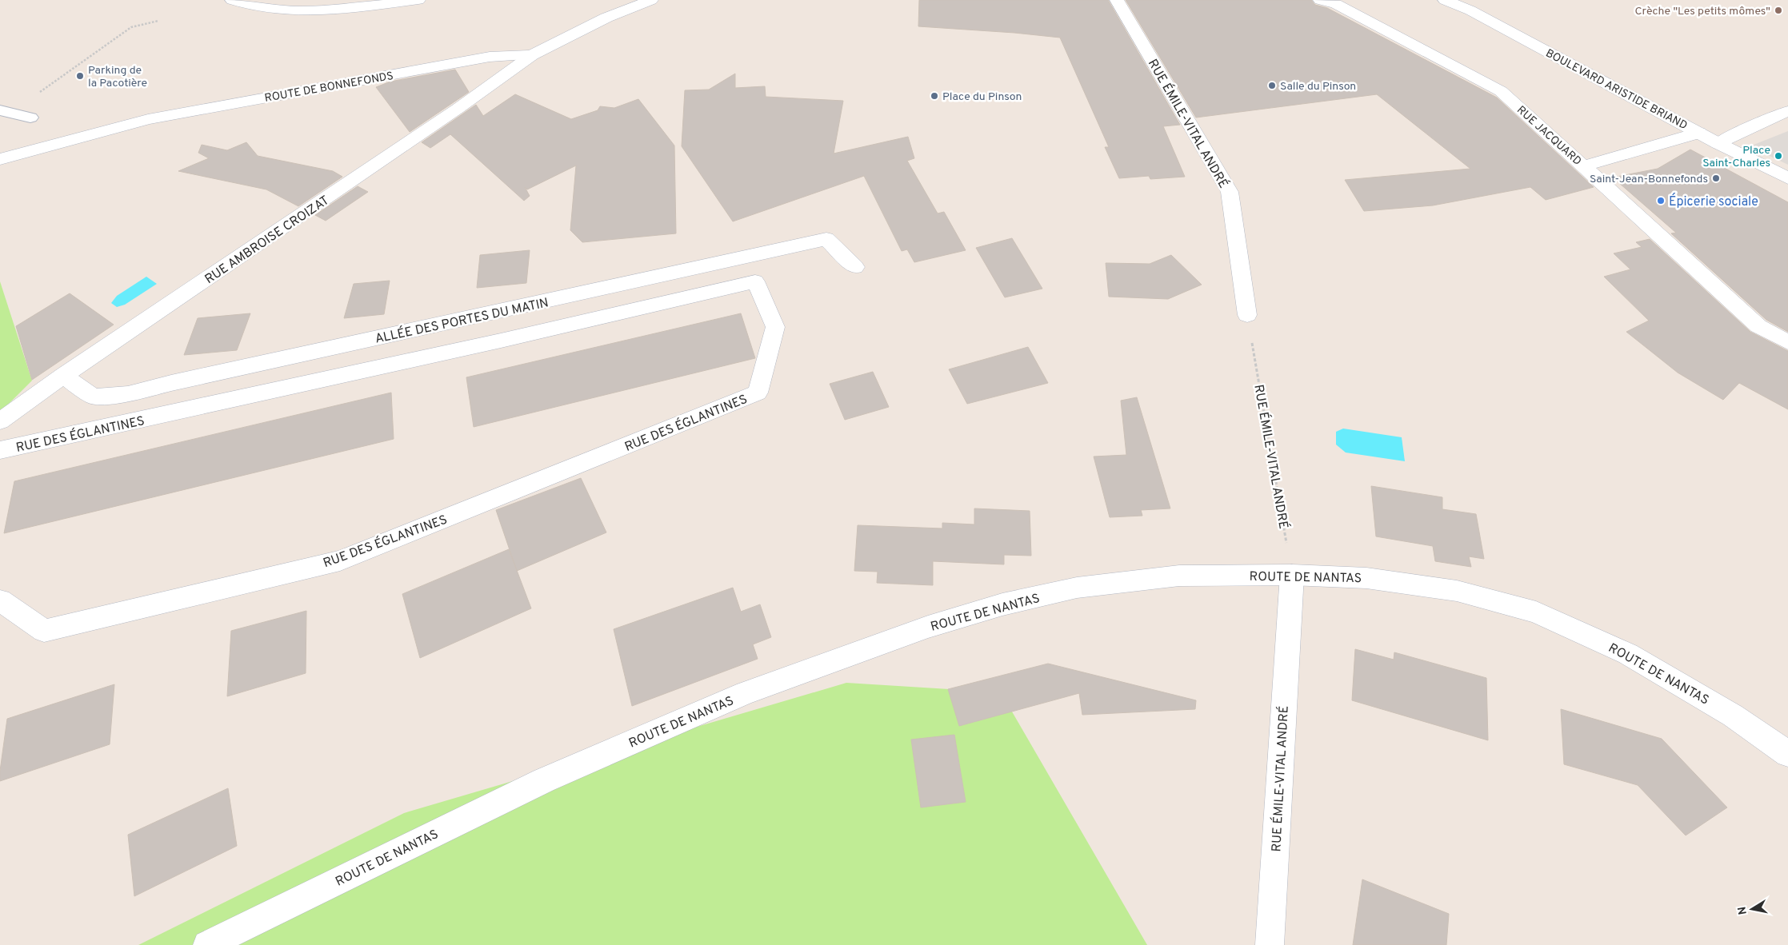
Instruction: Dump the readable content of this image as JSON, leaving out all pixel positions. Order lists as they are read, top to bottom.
{
  "streets": {
    "street": [
      "ROUTE DE BONNEFONDS",
      "BOULEVARD ARISTIDE BRIAND",
      "RUE ÉMILE-VITAL ANDRÉ",
      "RUE JACQUARD",
      "RUE AMBROISE CROIZAT",
      "ALLÉE DES PORTES DU MATIN",
      "RUE DES ÉGLANTINES",
      "ROUTE DE NANTAS"
    ]
  },
  "crossings": [
    ["ROUTE DE BONNEFONDS", "RUE AMBROISE CROIZAT"],
    ["RUE ÉMILE-VITAL ANDRÉ", "ROUTE DE NANTAS"],
    ["RUE AMBROISE CROIZAT", "ALLÉE DES PORTES DU MATIN"]
  ],
  "places": [
    "Crèche \"Les petits mômes\"",
    "Parking de la Pacotière",
    "Salle du Pinson",
    "Place du Pinson",
    "Place Saint-Charles",
    "Saint-Jean-Bonnefonds",
    "Épicerie sociale"
  ],
  "north": "left"
}
